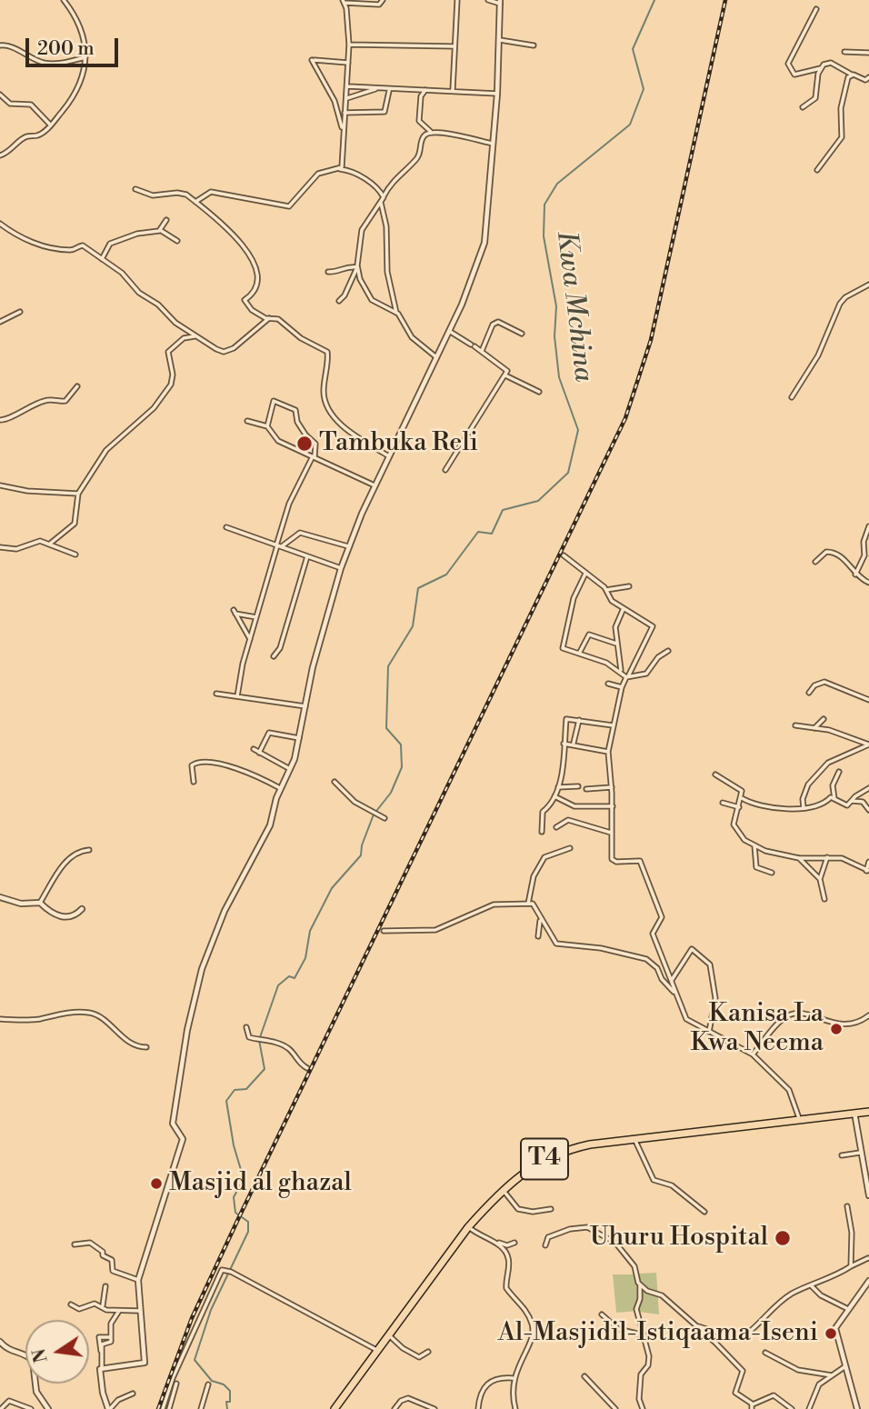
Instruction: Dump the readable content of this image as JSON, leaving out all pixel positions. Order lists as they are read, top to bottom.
{
  "streets": {
    "highway": ["T4"]
  },
  "water": ["Kwa Mchina"],
  "places": [
    "Tambuka Reli",
    "Kanisa La Kwa Neema",
    "Masjid al ghazal",
    "Uhuru Hospital",
    "Al-Masjidil-Istiqaama-Iseni"
  ],
  "scale_bar": "200 m",
  "north": "left"
}
